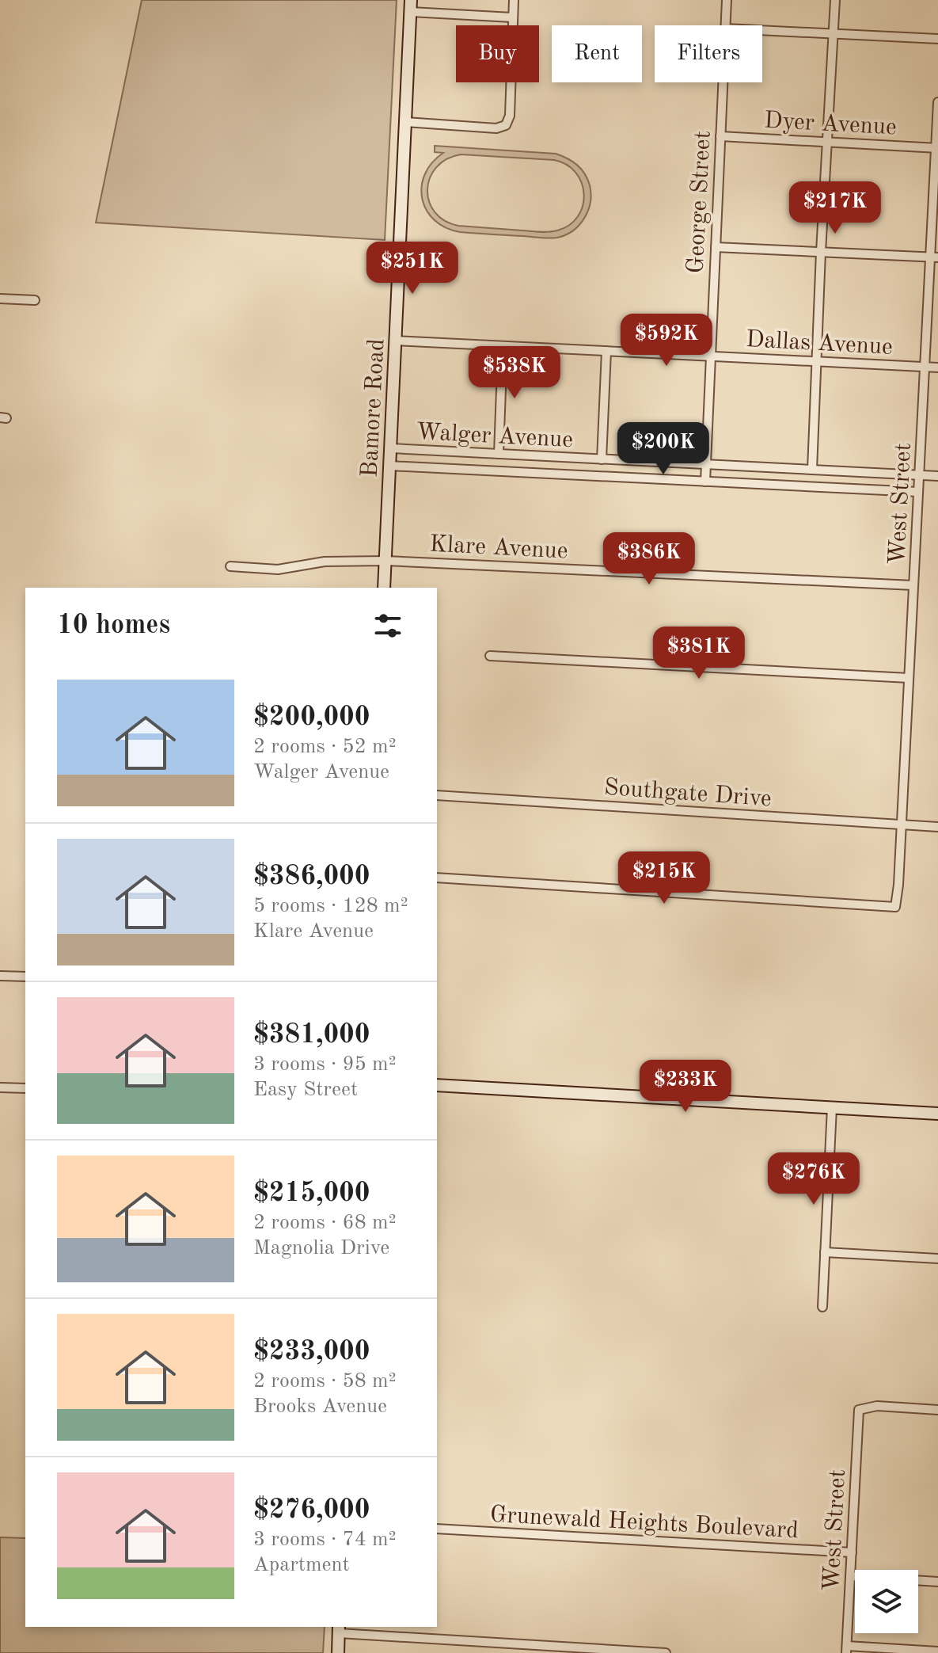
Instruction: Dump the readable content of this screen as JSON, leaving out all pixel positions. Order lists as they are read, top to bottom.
{
  "streets": {
    "street": [
      "Dyer Avenue",
      "George Street",
      "Dallas Avenue",
      "Bamore Road",
      "Walger Avenue",
      "West Street",
      "Klare Avenue",
      "Southgate Drive",
      "Grunewald Heights Boulevard"
    ]
  },
  "crossings": [
    ["Dyer Avenue", "George Street"],
    ["Dyer Avenue", "West Street"],
    ["George Street", "Dallas Avenue"],
    ["George Street", "Walger Avenue"],
    ["Dallas Avenue", "Bamore Road"],
    ["Dallas Avenue", "West Street"],
    ["Bamore Road", "Walger Avenue"],
    ["Bamore Road", "Klare Avenue"],
    ["Walger Avenue", "West Street"],
    ["West Street", "Klare Avenue"],
    ["West Street", "Southgate Drive"],
    ["West Street", "Grunewald Heights Boulevard"]
  ],
  "page": {
    "chip": ["Buy", "Rent", "Filters"],
    "price": [
      "$217K",
      "$251K",
      "$592K",
      "$538K",
      "$200K",
      "$386K",
      "$381K",
      "$215K",
      "$233K",
      "$276K"
    ],
    "heading": "10 homes",
    "list": [
      {
        "name": "$200,000",
        "note": "2 rooms · 52 m² · Walger Avenue"
      },
      {
        "name": "$386,000",
        "note": "5 rooms · 128 m² · Klare Avenue"
      },
      {
        "name": "$381,000",
        "note": "3 rooms · 95 m² · Easy Street"
      },
      {
        "name": "$215,000",
        "note": "2 rooms · 68 m² · Magnolia Drive"
      },
      {
        "name": "$233,000",
        "note": "2 rooms · 58 m² · Brooks Avenue"
      },
      {
        "name": "$276,000",
        "note": "3 rooms · 74 m² · Apartment"
      }
    ]
  }
}
